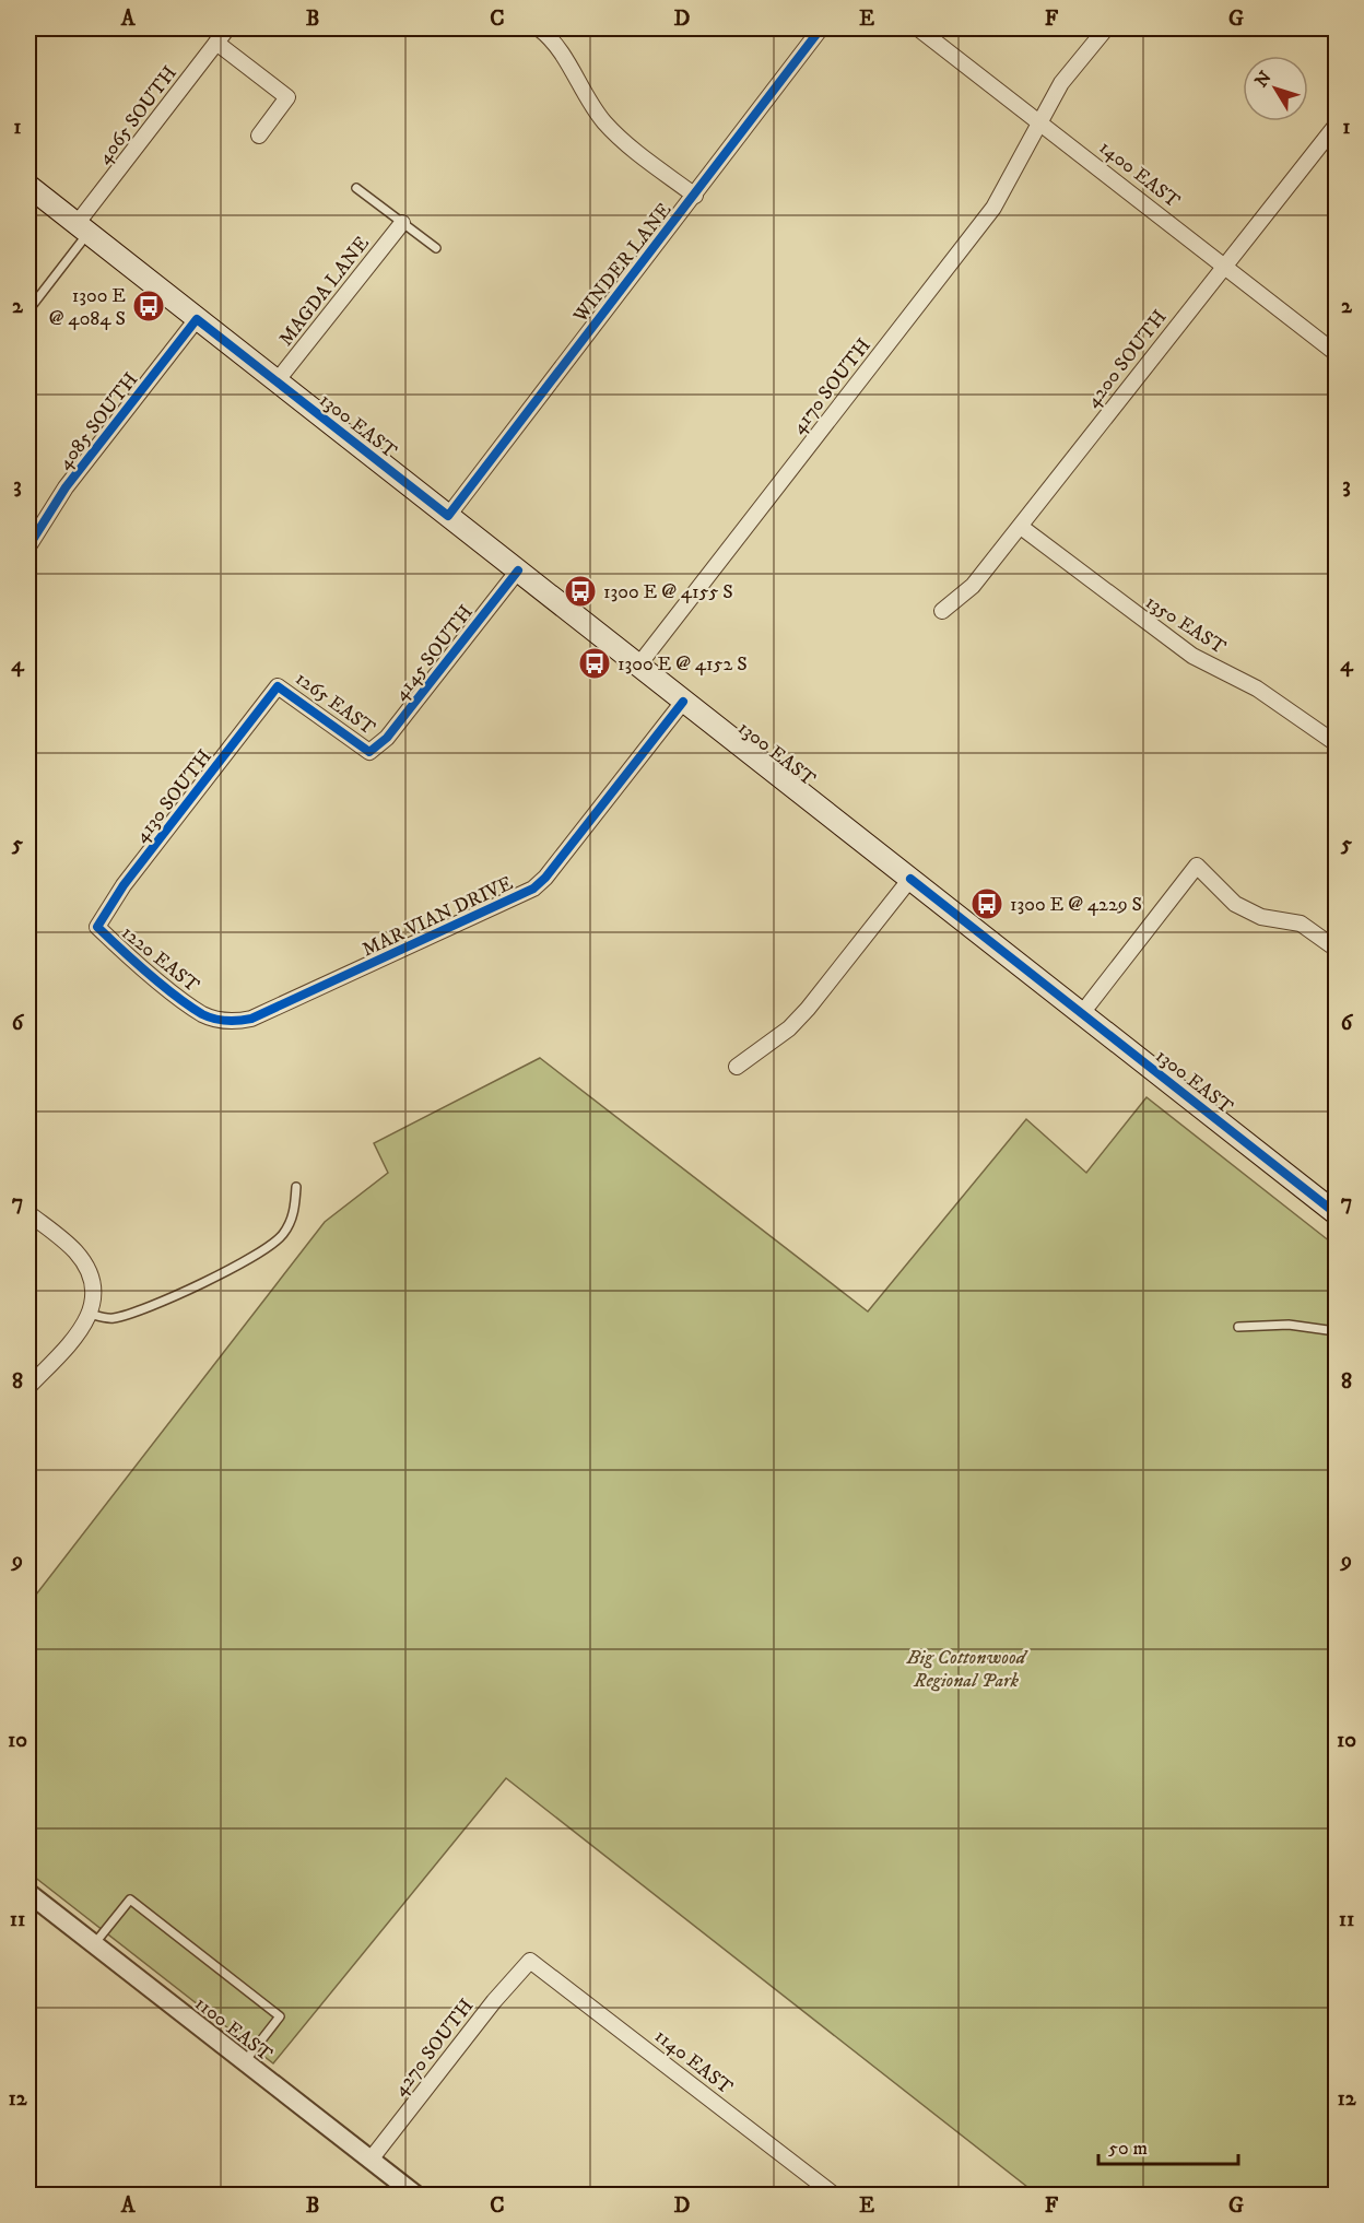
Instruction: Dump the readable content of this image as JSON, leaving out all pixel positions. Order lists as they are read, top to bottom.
{
  "streets": {
    "main road": ["1300 EAST"],
    "street": [
      "4065 SOUTH",
      "1400 EAST",
      "WINDER LANE",
      "MAGDA LANE",
      "4200 SOUTH",
      "4170 SOUTH",
      "4085 SOUTH",
      "1350 EAST",
      "4145 SOUTH",
      "1265 EAST",
      "4130 SOUTH",
      "MAR VIAN DRIVE",
      "1220 EAST",
      "1100 EAST",
      "4270 SOUTH",
      "1140 EAST"
    ]
  },
  "crossings": [
    ["4065 SOUTH", "1300 EAST"],
    ["1400 EAST", "4200 SOUTH"],
    ["1400 EAST", "4170 SOUTH"],
    ["WINDER LANE", "1300 EAST"],
    ["MAGDA LANE", "1300 EAST"],
    ["4200 SOUTH", "1350 EAST"],
    ["4170 SOUTH", "1300 EAST"],
    ["4085 SOUTH", "1300 EAST"],
    ["1300 EAST", "4145 SOUTH"],
    ["1300 EAST", "MAR VIAN DRIVE"],
    ["4145 SOUTH", "1265 EAST"],
    ["1265 EAST", "4130 SOUTH"],
    ["4130 SOUTH", "1220 EAST"],
    ["MAR VIAN DRIVE", "1220 EAST"],
    ["1100 EAST", "4270 SOUTH"],
    ["4270 SOUTH", "1140 EAST"]
  ],
  "parks": ["Big Cottonwood Regional Park"],
  "places": {
    "bus stop": [
      "1300 E @ 4084 S",
      "1300 E @ 4155 S",
      "1300 E @ 4152 S",
      "1300 E @ 4229 S"
    ]
  },
  "scale_bar": "50 m",
  "north": "top left",
  "grid": {
    "columns": [
      "A",
      "B",
      "C",
      "D",
      "E",
      "F",
      "G"
    ],
    "rows": [
      "1",
      "2",
      "3",
      "4",
      "5",
      "6",
      "7",
      "8",
      "9",
      "10",
      "11",
      "12"
    ]
  }
}
